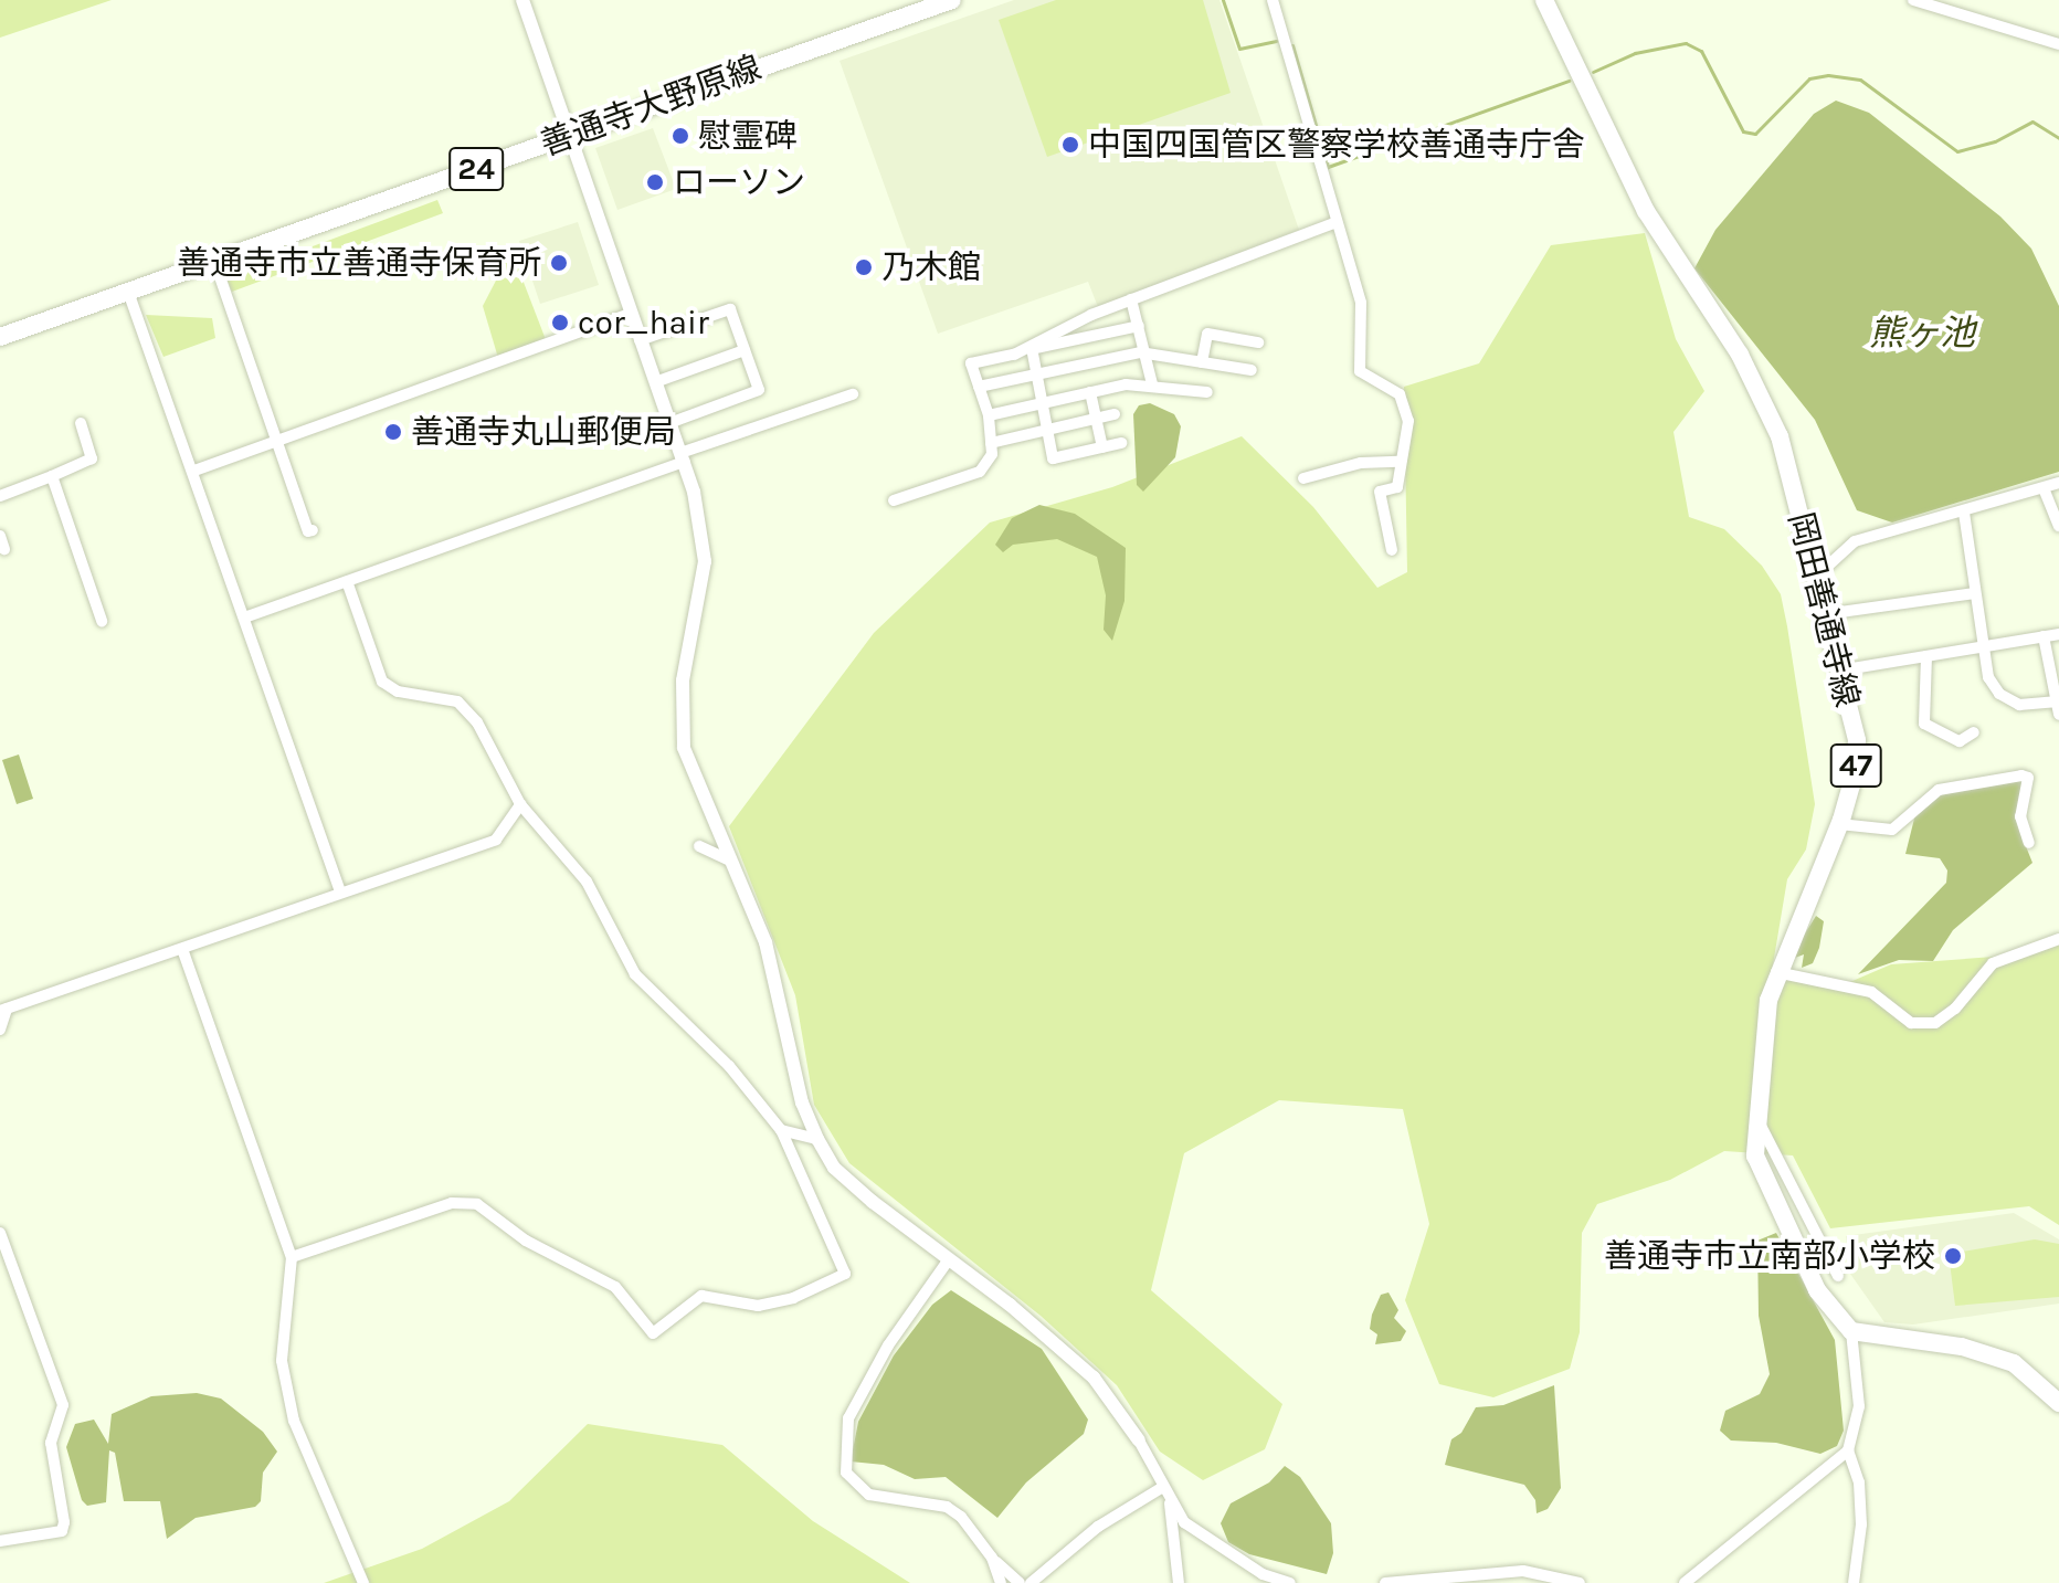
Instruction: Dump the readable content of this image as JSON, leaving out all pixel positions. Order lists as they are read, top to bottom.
{
  "streets": {
    "main road": [
      "善通寺大野原線",
      "24",
      "岡田善通寺線",
      "47"
    ]
  },
  "water": ["熊ヶ池"],
  "places": [
    "慰霊碑",
    "中国四国管区警察学校善通寺庁舎",
    "ローソン",
    "善通寺市立善通寺保育所",
    "乃木館",
    "cor_hair",
    "善通寺丸山郵便局",
    "善通寺市立南部小学校"
  ]
}
